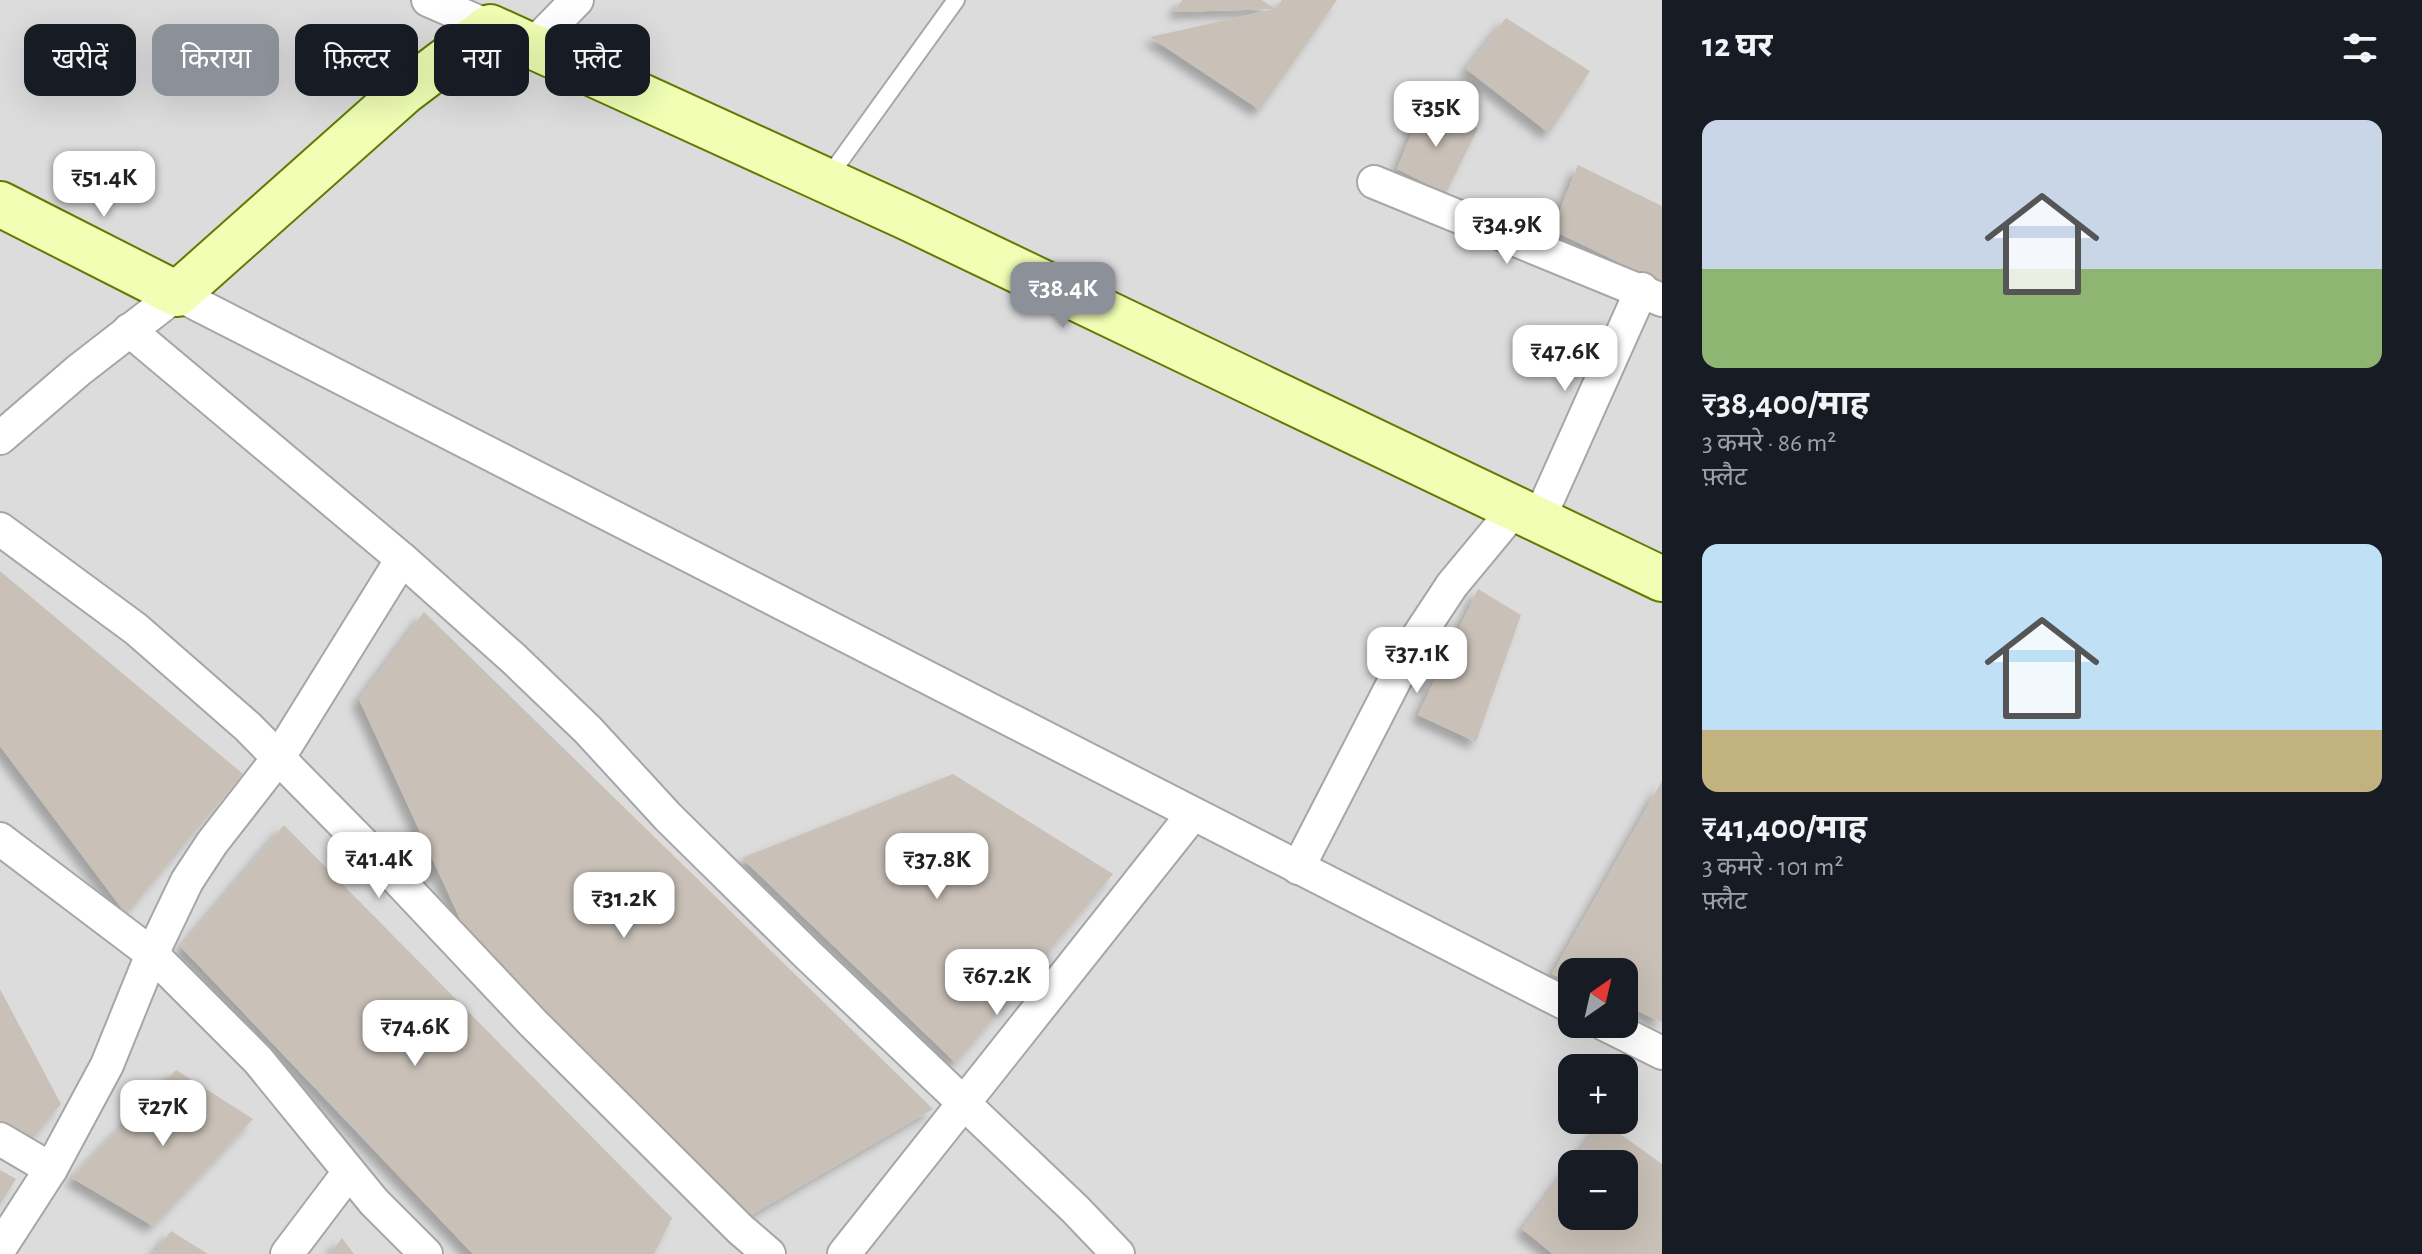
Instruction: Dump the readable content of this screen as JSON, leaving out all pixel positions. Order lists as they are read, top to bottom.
{
  "north": "top right",
  "page": {
    "heading": "12 घर",
    "chip": [
      "खरीदें",
      "किराया",
      "फ़िल्टर",
      "नया",
      "फ़्लैट"
    ],
    "price": [
      "₹35K",
      "₹51.4K",
      "₹34.9K",
      "₹38.4K",
      "₹47.6K",
      "₹37.1K",
      "₹41.4K",
      "₹37.8K",
      "₹31.2K",
      "₹67.2K",
      "₹74.6K",
      "₹27K"
    ],
    "list": [
      {
        "name": "₹38,400/माह",
        "note": "3 कमरे · 86 m² · फ़्लैट"
      },
      {
        "name": "₹41,400/माह",
        "note": "3 कमरे · 101 m² · फ़्लैट"
      }
    ],
    "map_buttons": ["+", "−"]
  }
}
